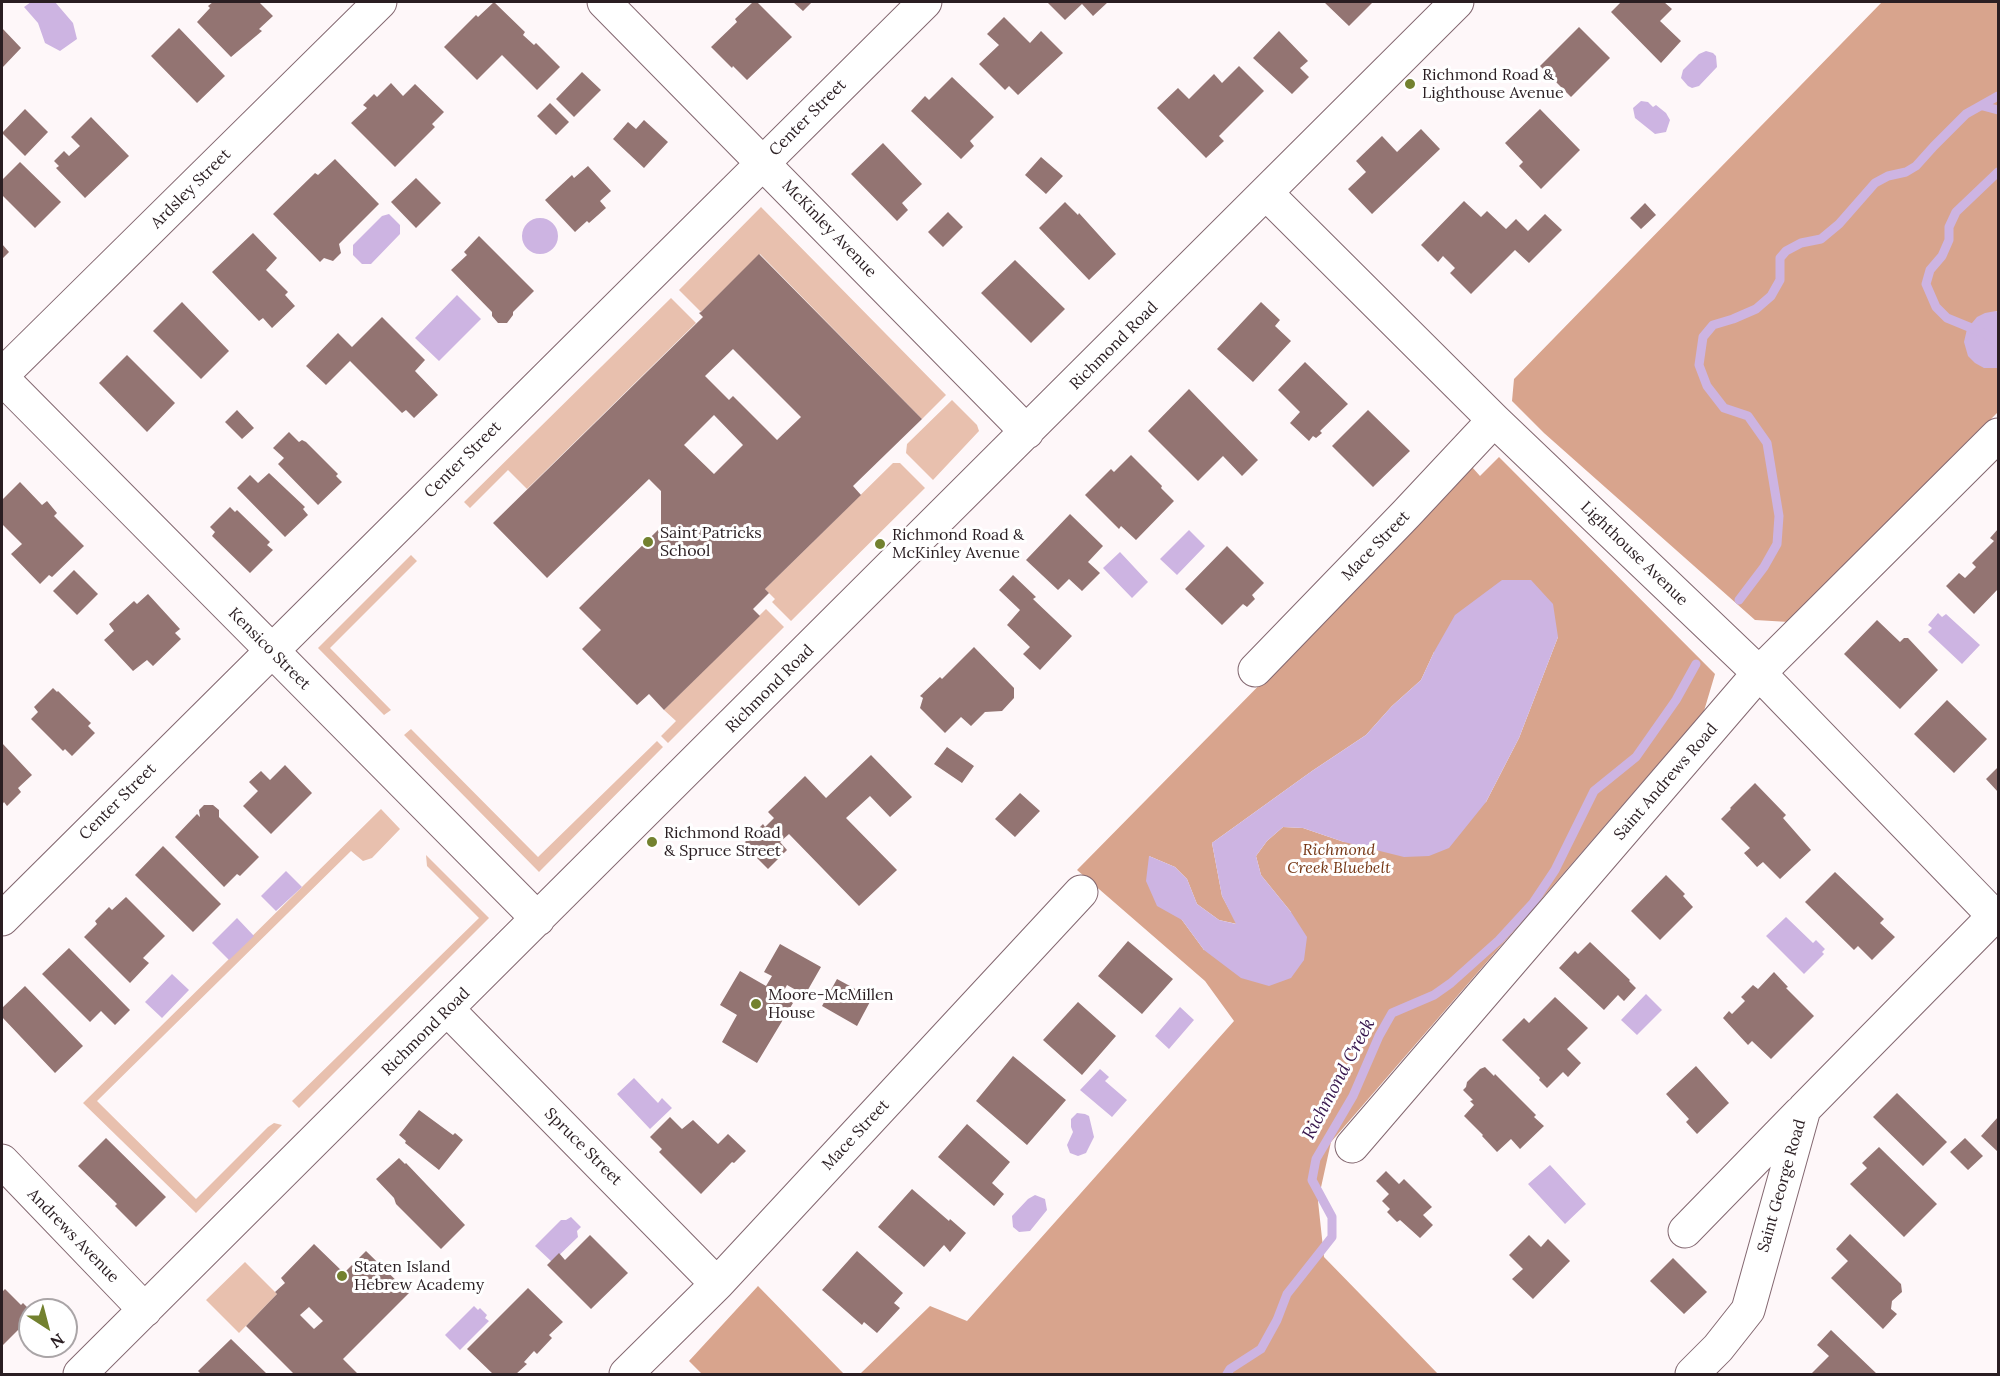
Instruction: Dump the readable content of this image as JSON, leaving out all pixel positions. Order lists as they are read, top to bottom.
{
  "streets": {
    "street": [
      "Center Street",
      "Ardsley Street",
      "McKinley Avenue",
      "Richmond Road",
      "Mace Street",
      "Lighthouse Avenue",
      "Kensico Street",
      "Saint Andrews Road",
      "Spruce Street",
      "Saint George Road",
      "Andrews Avenue"
    ]
  },
  "crossings": [
    ["Center Street", "McKinley Avenue"],
    ["Center Street", "Kensico Street"],
    ["Ardsley Street", "Kensico Street"],
    ["McKinley Avenue", "Richmond Road"],
    ["Richmond Road", "Lighthouse Avenue"],
    ["Richmond Road", "Kensico Street"],
    ["Richmond Road", "Spruce Street"],
    ["Richmond Road", "Andrews Avenue"],
    ["Mace Street", "Lighthouse Avenue"],
    ["Mace Street", "Spruce Street"],
    ["Lighthouse Avenue", "Saint Andrews Road"],
    ["Lighthouse Avenue", "Saint George Road"]
  ],
  "water": ["Richmond Creek"],
  "parks": ["Richmond Creek Bluebelt"],
  "places": [
    "Richmond Road & Lighthouse Avenue",
    "Saint Patricks School",
    "Richmond Road & McKinley Avenue",
    "Richmond Road & Spruce Street",
    "Moore-McMillen House",
    "Staten Island Hebrew Academy"
  ],
  "north": "bottom right"
}
